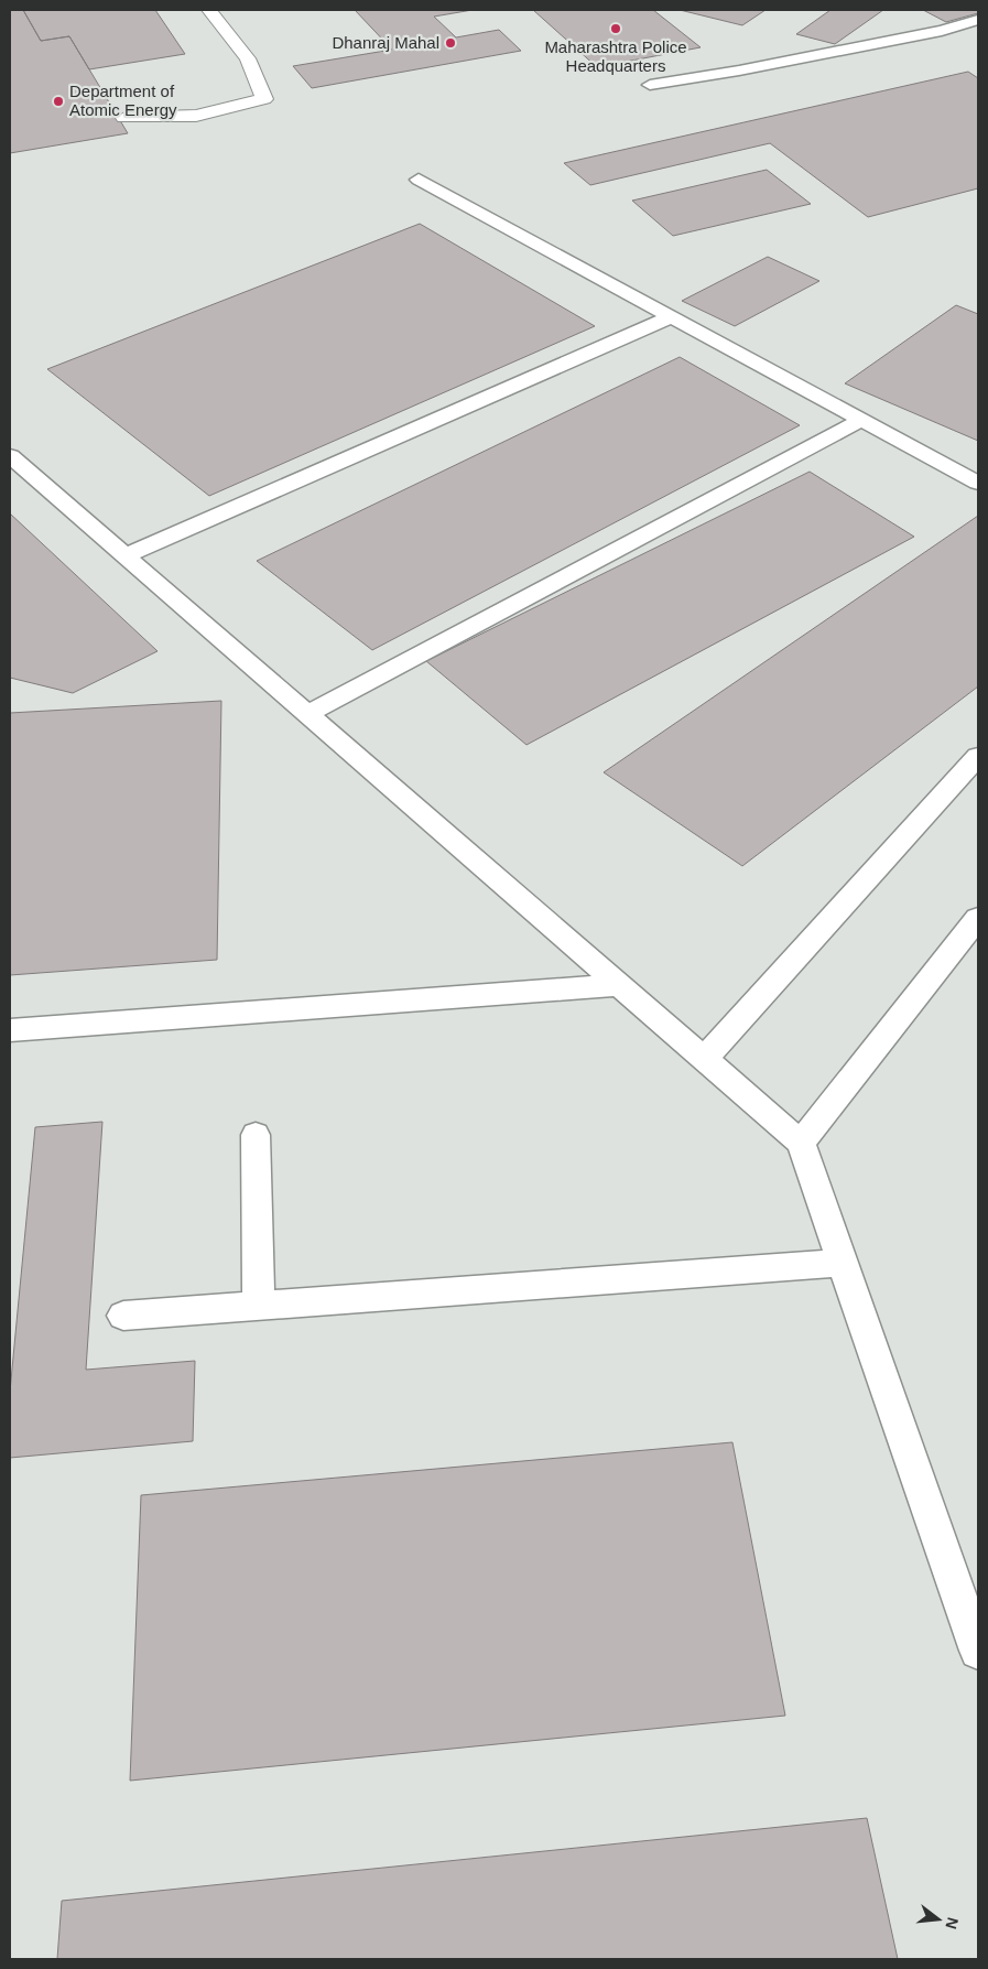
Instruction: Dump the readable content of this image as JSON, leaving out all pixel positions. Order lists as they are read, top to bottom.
{
  "places": ["Maharashtra Police Headquarters", "Dhanraj Mahal", "Department of Atomic Energy"],
  "north": "right"
}
